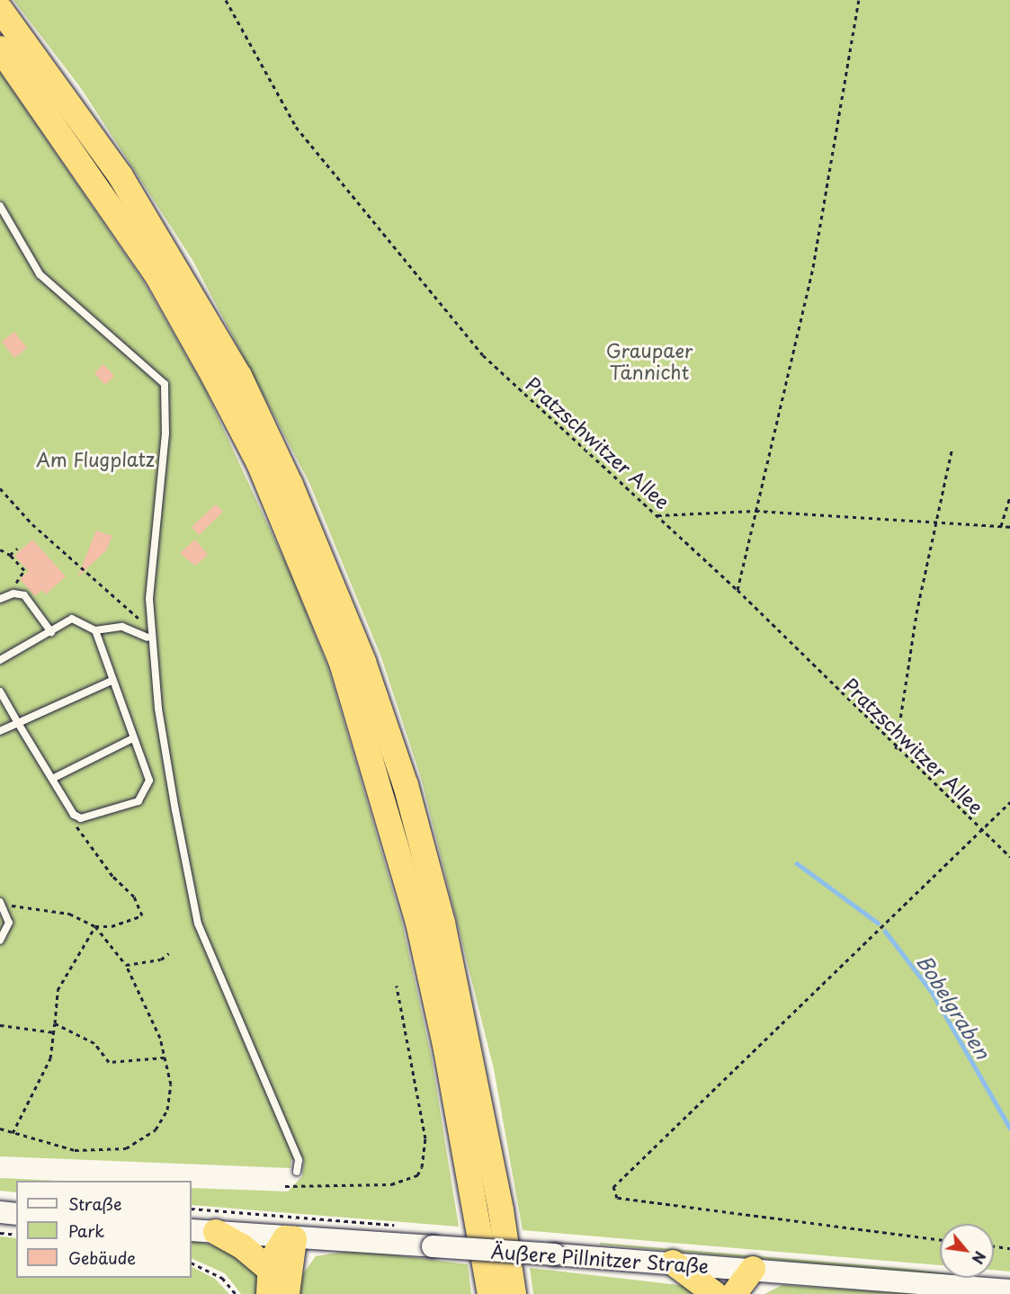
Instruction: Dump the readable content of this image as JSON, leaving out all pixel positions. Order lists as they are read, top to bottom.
{
  "streets": {
    "main road": ["Äußere Pillnitzer Straße"],
    "path": ["Pratzschwitzer Allee"]
  },
  "water": ["Bobelgraben"],
  "parks": ["Graupaer Tännicht", "Am Flugplatz"],
  "legend": ["Straße", "Park", "Gebäude"],
  "north": "bottom right"
}
